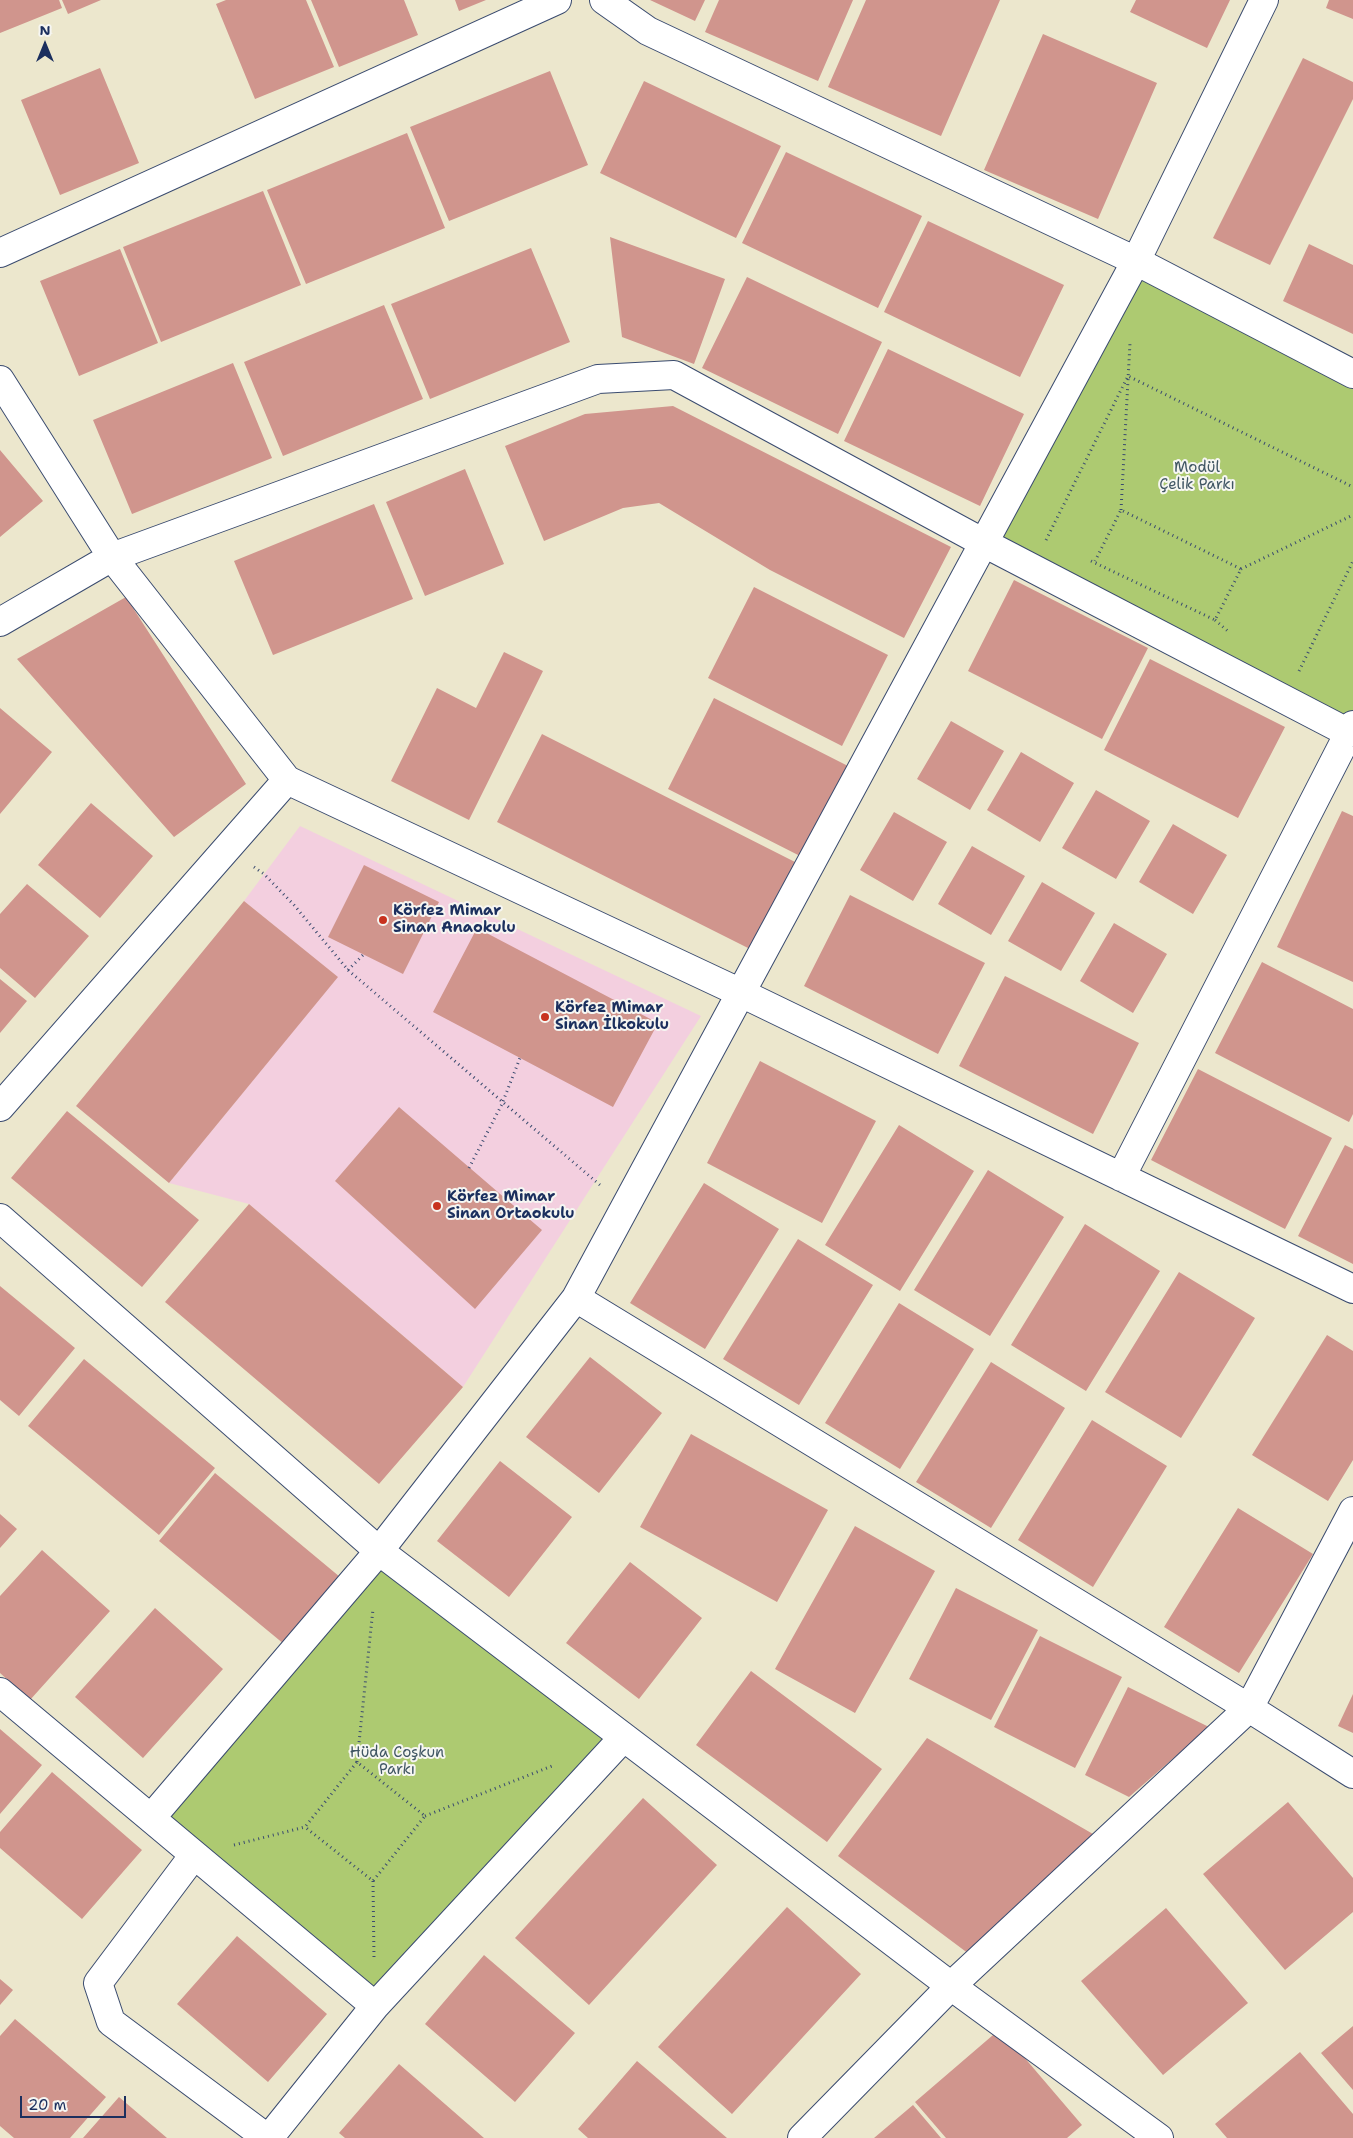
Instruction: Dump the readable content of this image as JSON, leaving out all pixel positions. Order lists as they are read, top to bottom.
{
  "parks": ["Modül Çelik Parkı", "Hüda Coşkun Parkı"],
  "places": ["Körfez Mimar Sinan Anaokulu", "Körfez Mimar Sinan İlkokulu", "Körfez Mimar Sinan Ortaokulu"],
  "scale_bar": "20 m",
  "north": "top"
}
